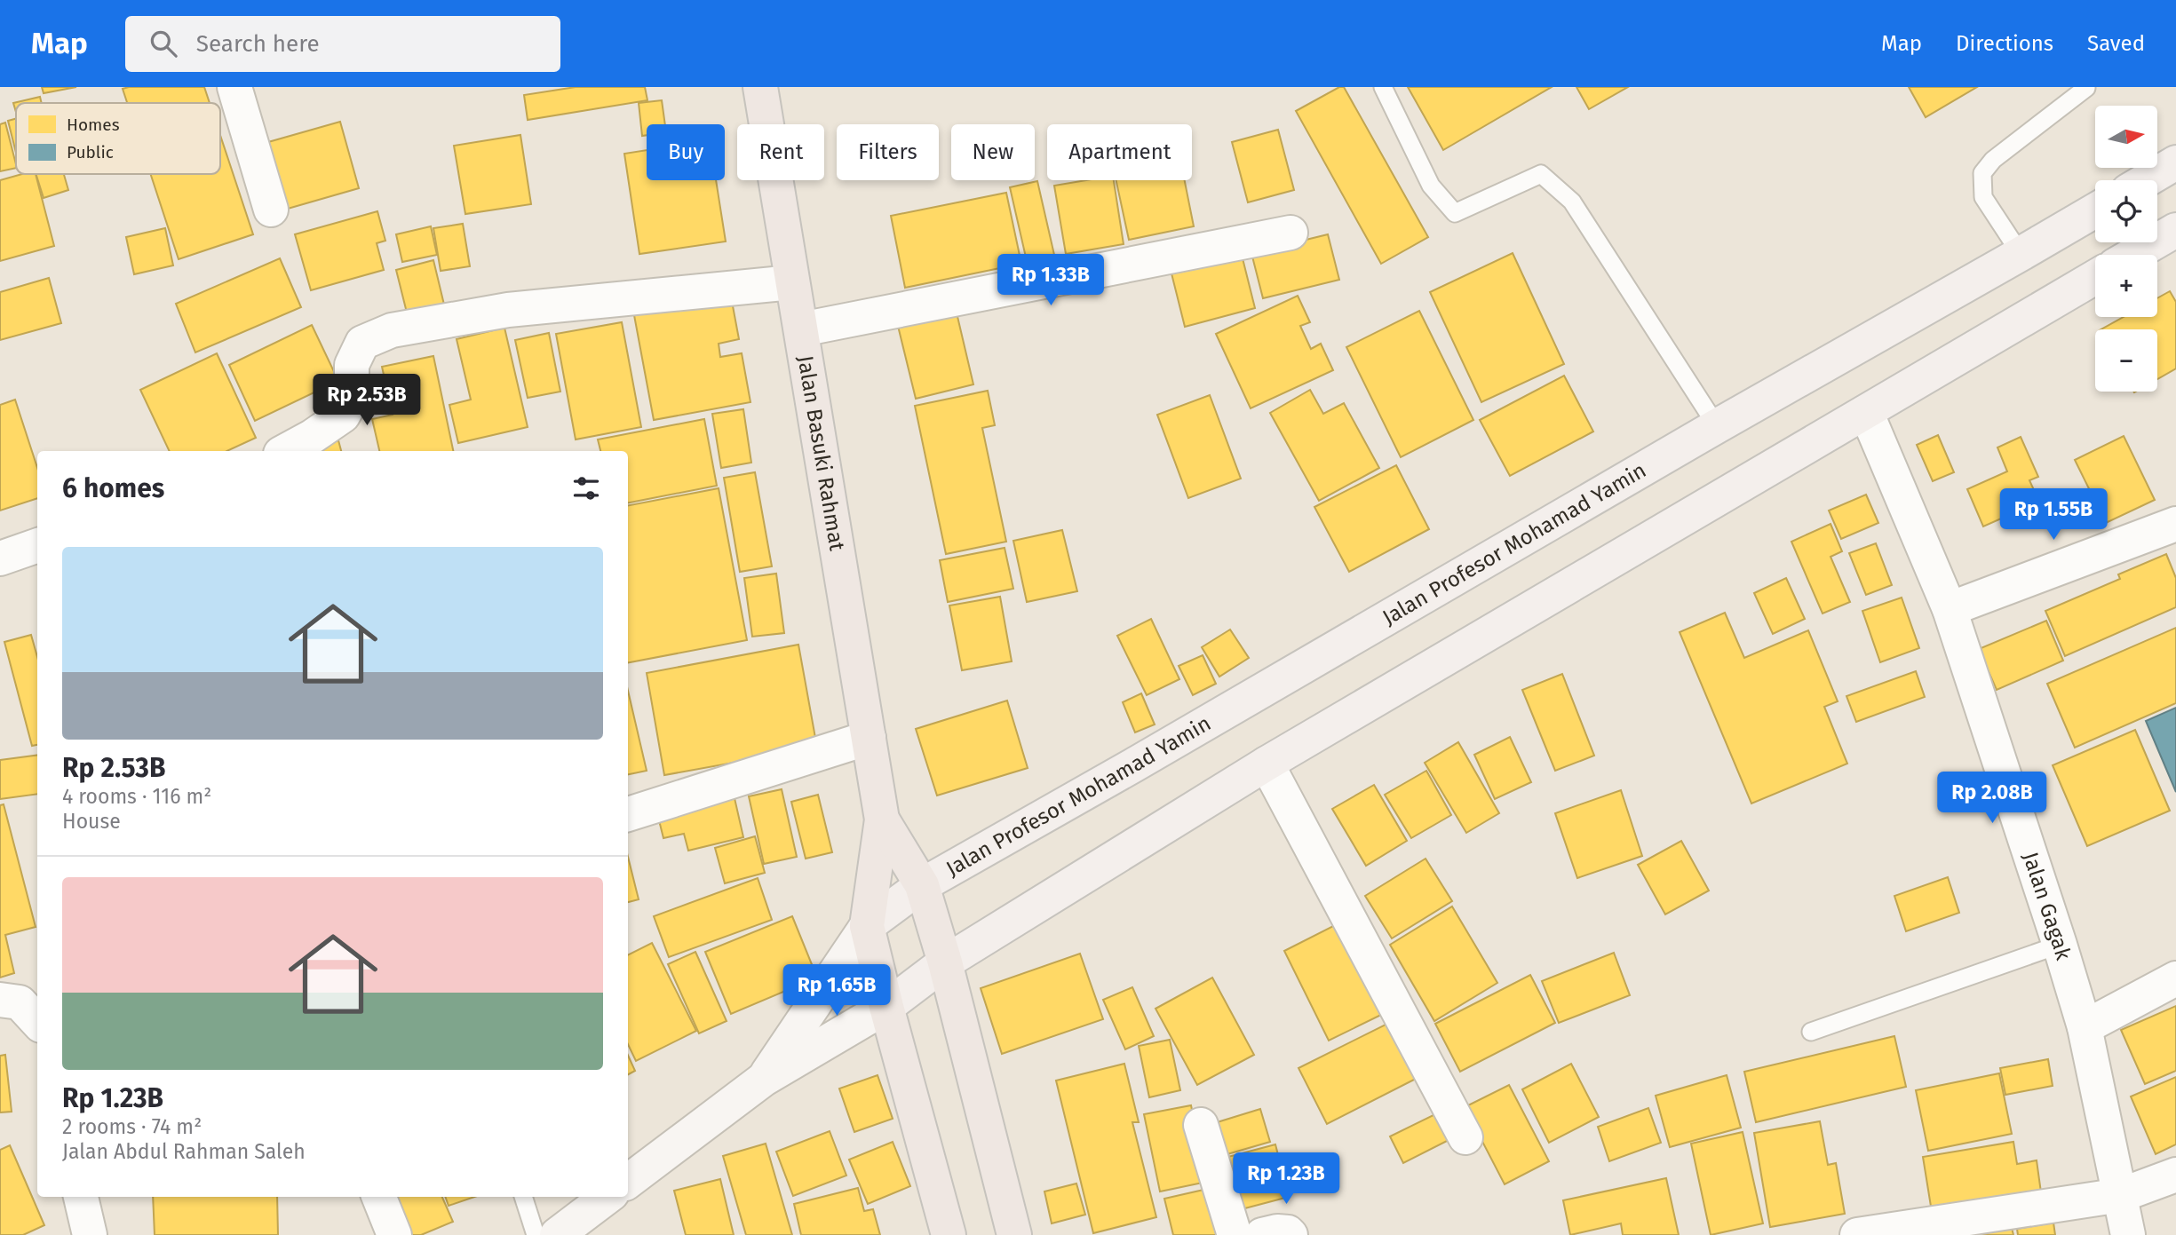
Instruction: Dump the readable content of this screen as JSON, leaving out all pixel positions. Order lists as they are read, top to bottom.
{
  "streets": {
    "highway": ["Jalan Basuki Rahmat"],
    "main road": ["Jalan Profesor Mohamad Yamin"],
    "street": ["Jalan Gagak"]
  },
  "legend": ["Homes", "Public"],
  "north": "right",
  "page": {
    "header": "Map",
    "search": "Search here",
    "nav": ["Map", "Directions", "Saved"],
    "map_buttons": ["+", "−"],
    "chip": [
      "Buy",
      "Rent",
      "Filters",
      "New",
      "Apartment"
    ],
    "price": [
      "Rp 1.33B",
      "Rp 2.53B",
      "Rp 1.55B",
      "Rp 2.08B",
      "Rp 1.65B",
      "Rp 1.23B"
    ],
    "heading": "6 homes",
    "list": [
      {
        "name": "Rp 2.53B",
        "note": "4 rooms · 116 m² · House"
      },
      {
        "name": "Rp 1.23B",
        "note": "2 rooms · 74 m² · Jalan Abdul Rahman Saleh"
      }
    ]
  }
}
